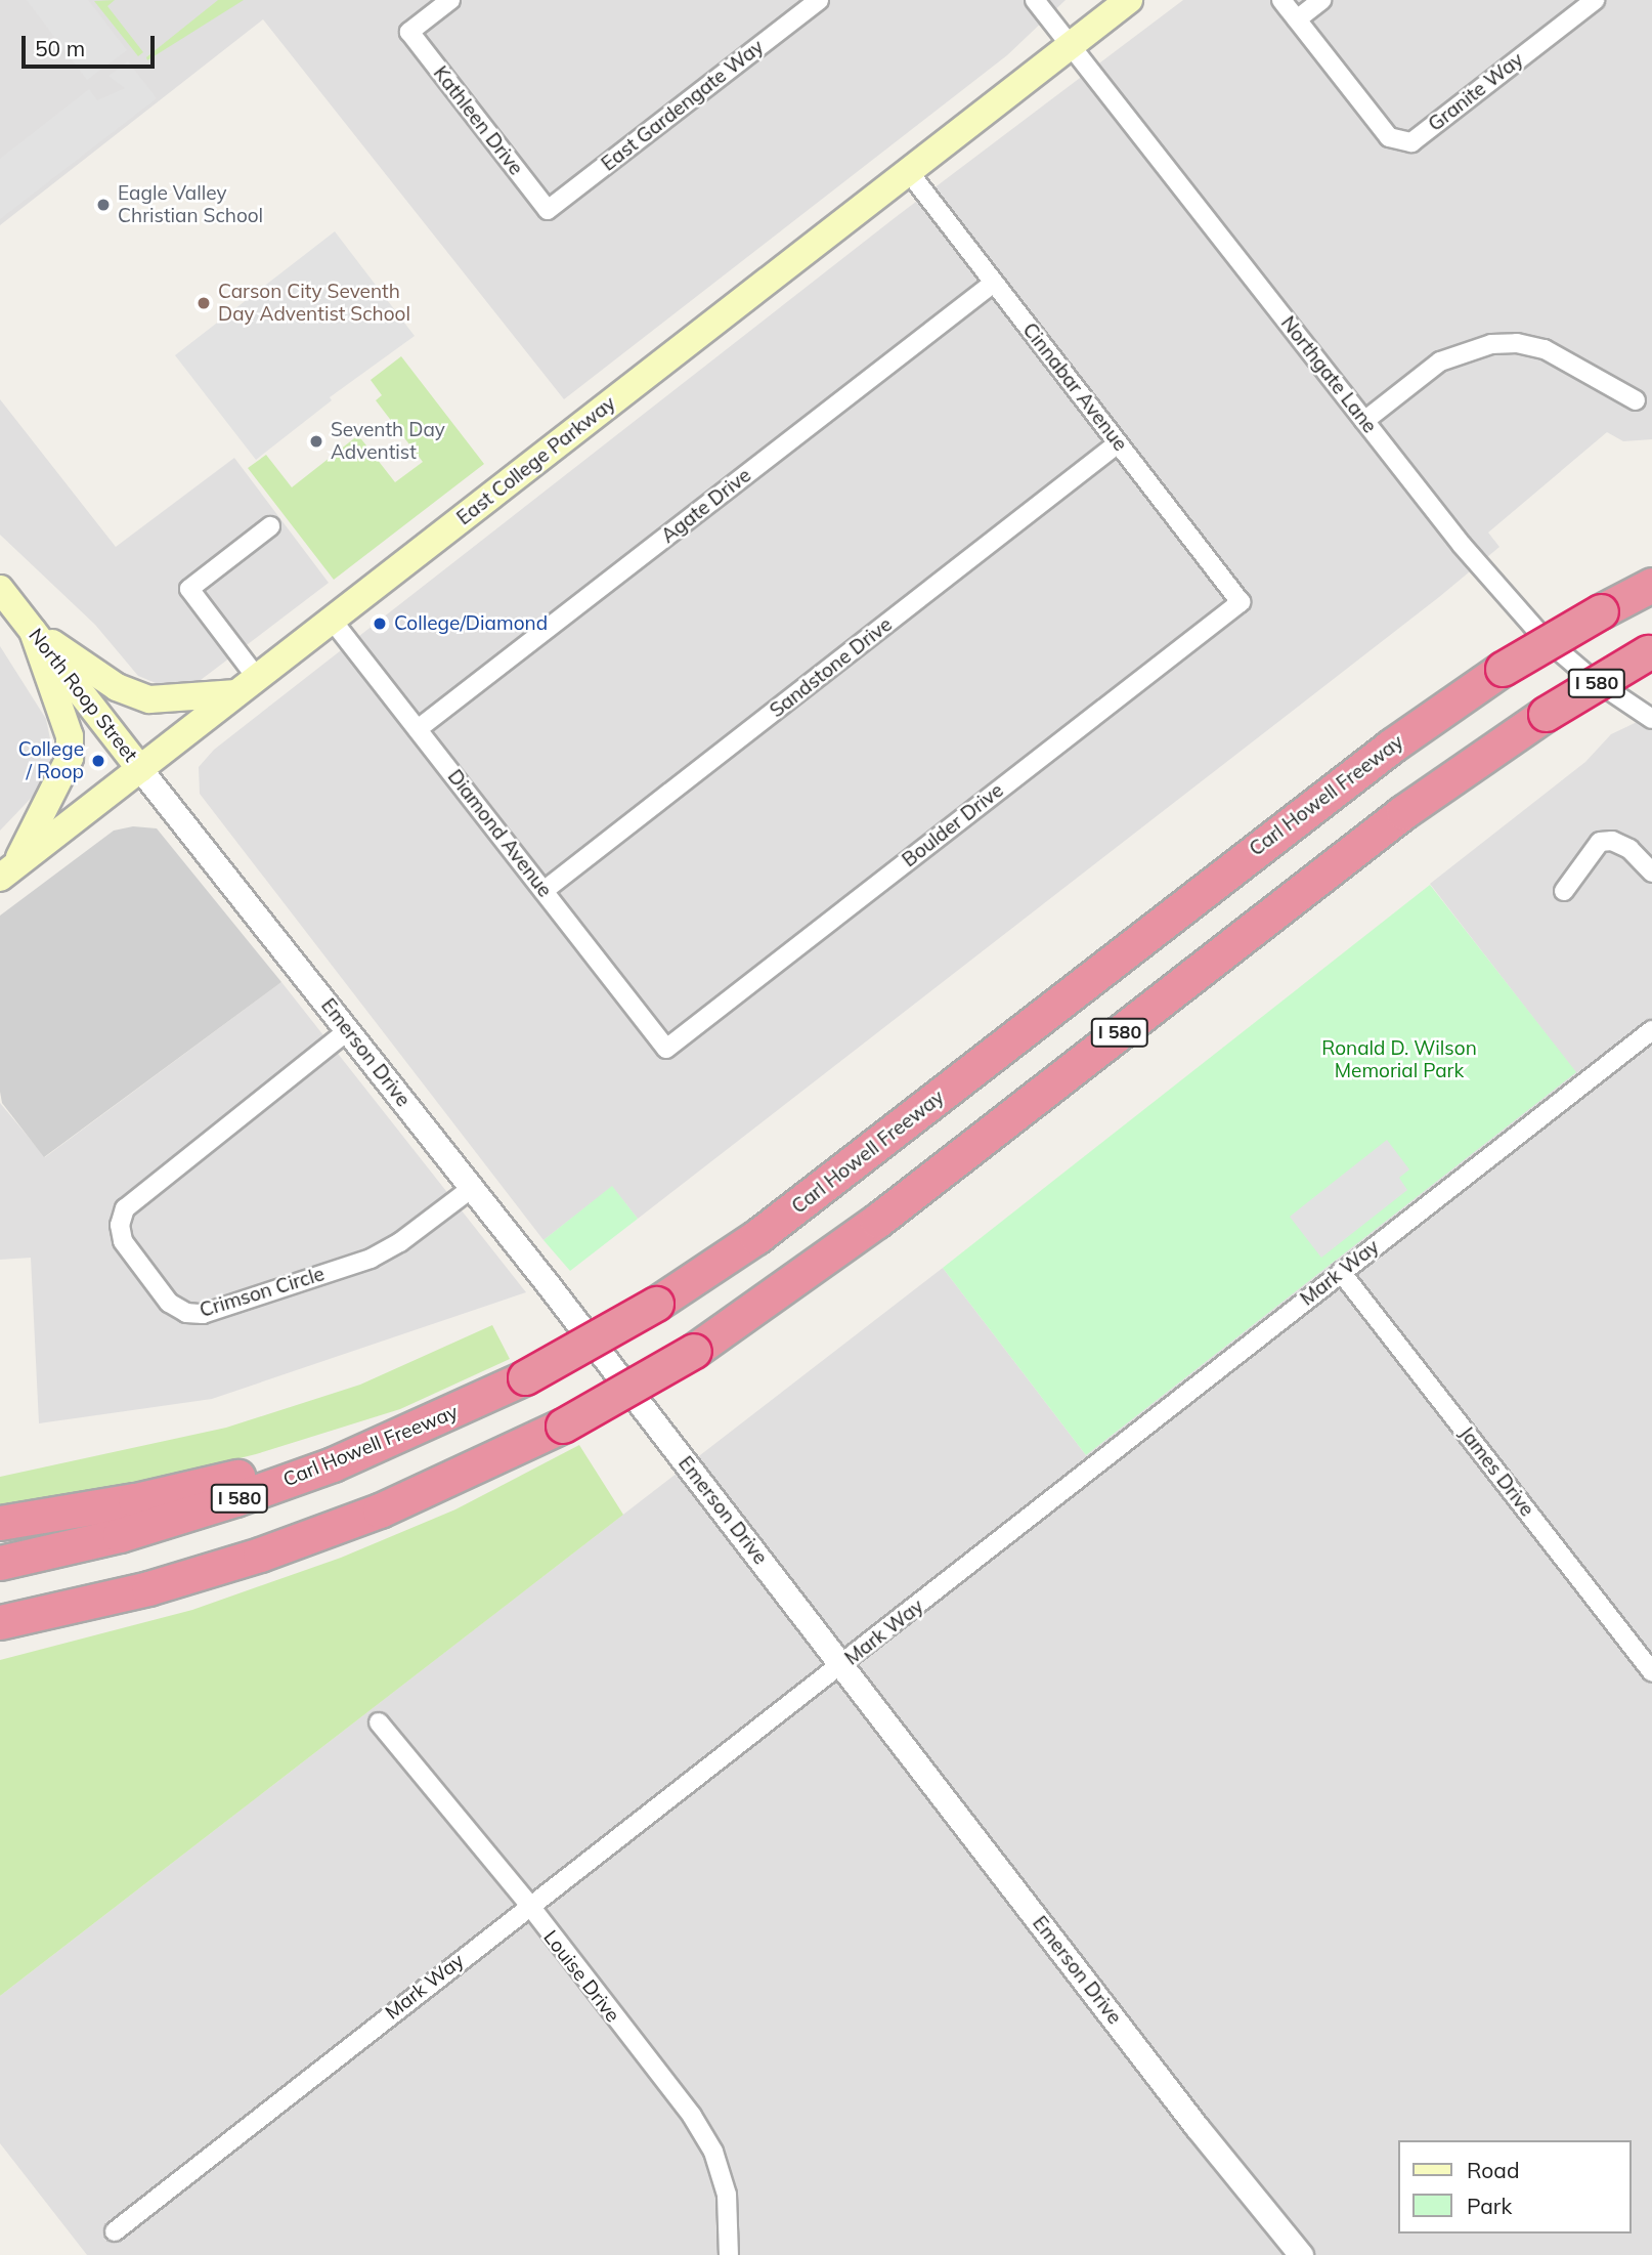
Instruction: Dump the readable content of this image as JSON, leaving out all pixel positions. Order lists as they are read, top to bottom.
{
  "streets": {
    "highway": ["I 580", "Carl Howell Freeway"],
    "main road": ["East College Parkway", "North Roop Street"],
    "street": [
      "Granite Way",
      "East Gardengate Way",
      "Kathleen Drive",
      "Northgate Lane",
      "Cinnabar Avenue",
      "Agate Drive",
      "Sandstone Drive",
      "Boulder Drive",
      "Diamond Avenue",
      "Emerson Drive",
      "Mark Way",
      "Crimson Circle",
      "James Drive",
      "Louise Drive"
    ]
  },
  "crossings": [
    ["East Gardengate Way", "Kathleen Drive"],
    ["Northgate Lane", "East College Parkway"],
    ["Cinnabar Avenue", "East College Parkway"],
    ["Cinnabar Avenue", "Agate Drive"],
    ["Cinnabar Avenue", "Sandstone Drive"],
    ["Cinnabar Avenue", "Boulder Drive"],
    ["East College Parkway", "North Roop Street"],
    ["East College Parkway", "Diamond Avenue"],
    ["East College Parkway", "Emerson Drive"],
    ["Agate Drive", "Diamond Avenue"],
    ["Sandstone Drive", "Diamond Avenue"],
    ["North Roop Street", "Emerson Drive"],
    ["Boulder Drive", "Diamond Avenue"],
    ["Emerson Drive", "Mark Way"],
    ["Emerson Drive", "Crimson Circle"],
    ["Mark Way", "James Drive"],
    ["Mark Way", "Louise Drive"]
  ],
  "parks": ["Ronald D. Wilson Memorial Park"],
  "places": [
    "Eagle Valley Christian School",
    "Carson City Seventh Day Adventist School",
    "Seventh Day Adventist",
    "College/Diamond",
    "College / Roop"
  ],
  "legend": ["Road", "Park"],
  "scale_bar": "50 m"
}
